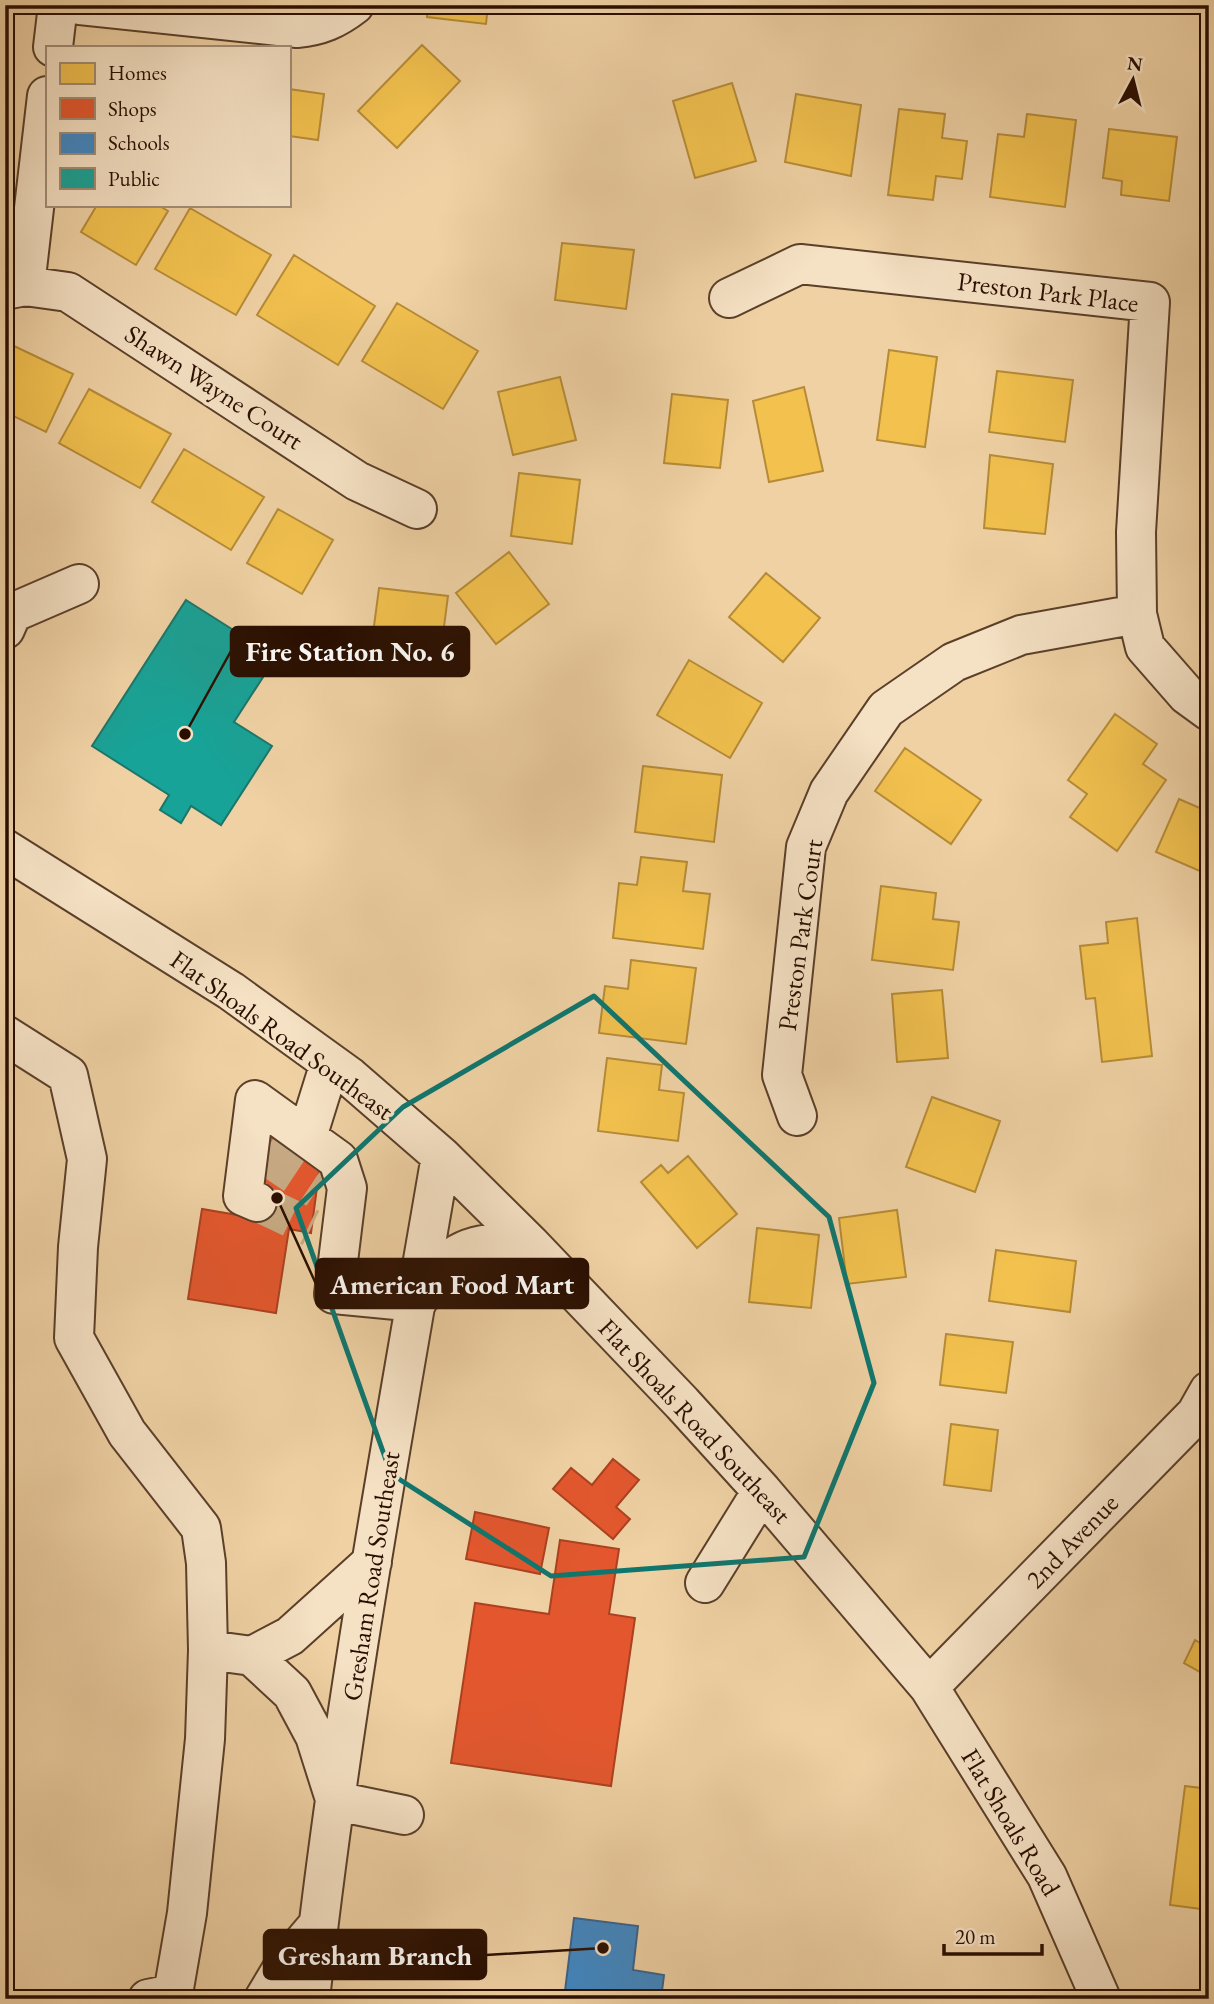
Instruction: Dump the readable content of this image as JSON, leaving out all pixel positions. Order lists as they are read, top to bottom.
{
  "streets": {
    "street": [
      "Preston Park Place",
      "Shawn Wayne Court",
      "Preston Park Court",
      "Flat Shoals Road Southeast",
      "2nd Avenue",
      "Gresham Road Southeast",
      "Flat Shoals Road"
    ]
  },
  "crossings": [
    ["Preston Park Place", "Preston Park Court"],
    ["Flat Shoals Road Southeast", "2nd Avenue"],
    ["Flat Shoals Road Southeast", "Gresham Road Southeast"],
    ["Flat Shoals Road Southeast", "Flat Shoals Road"],
    ["2nd Avenue", "Flat Shoals Road"]
  ],
  "places": ["Fire Station No. 6", "American Food Mart", "Gresham Branch"],
  "legend": [
    "Homes",
    "Shops",
    "Schools",
    "Public"
  ],
  "scale_bar": "20 m",
  "north": "top"
}
